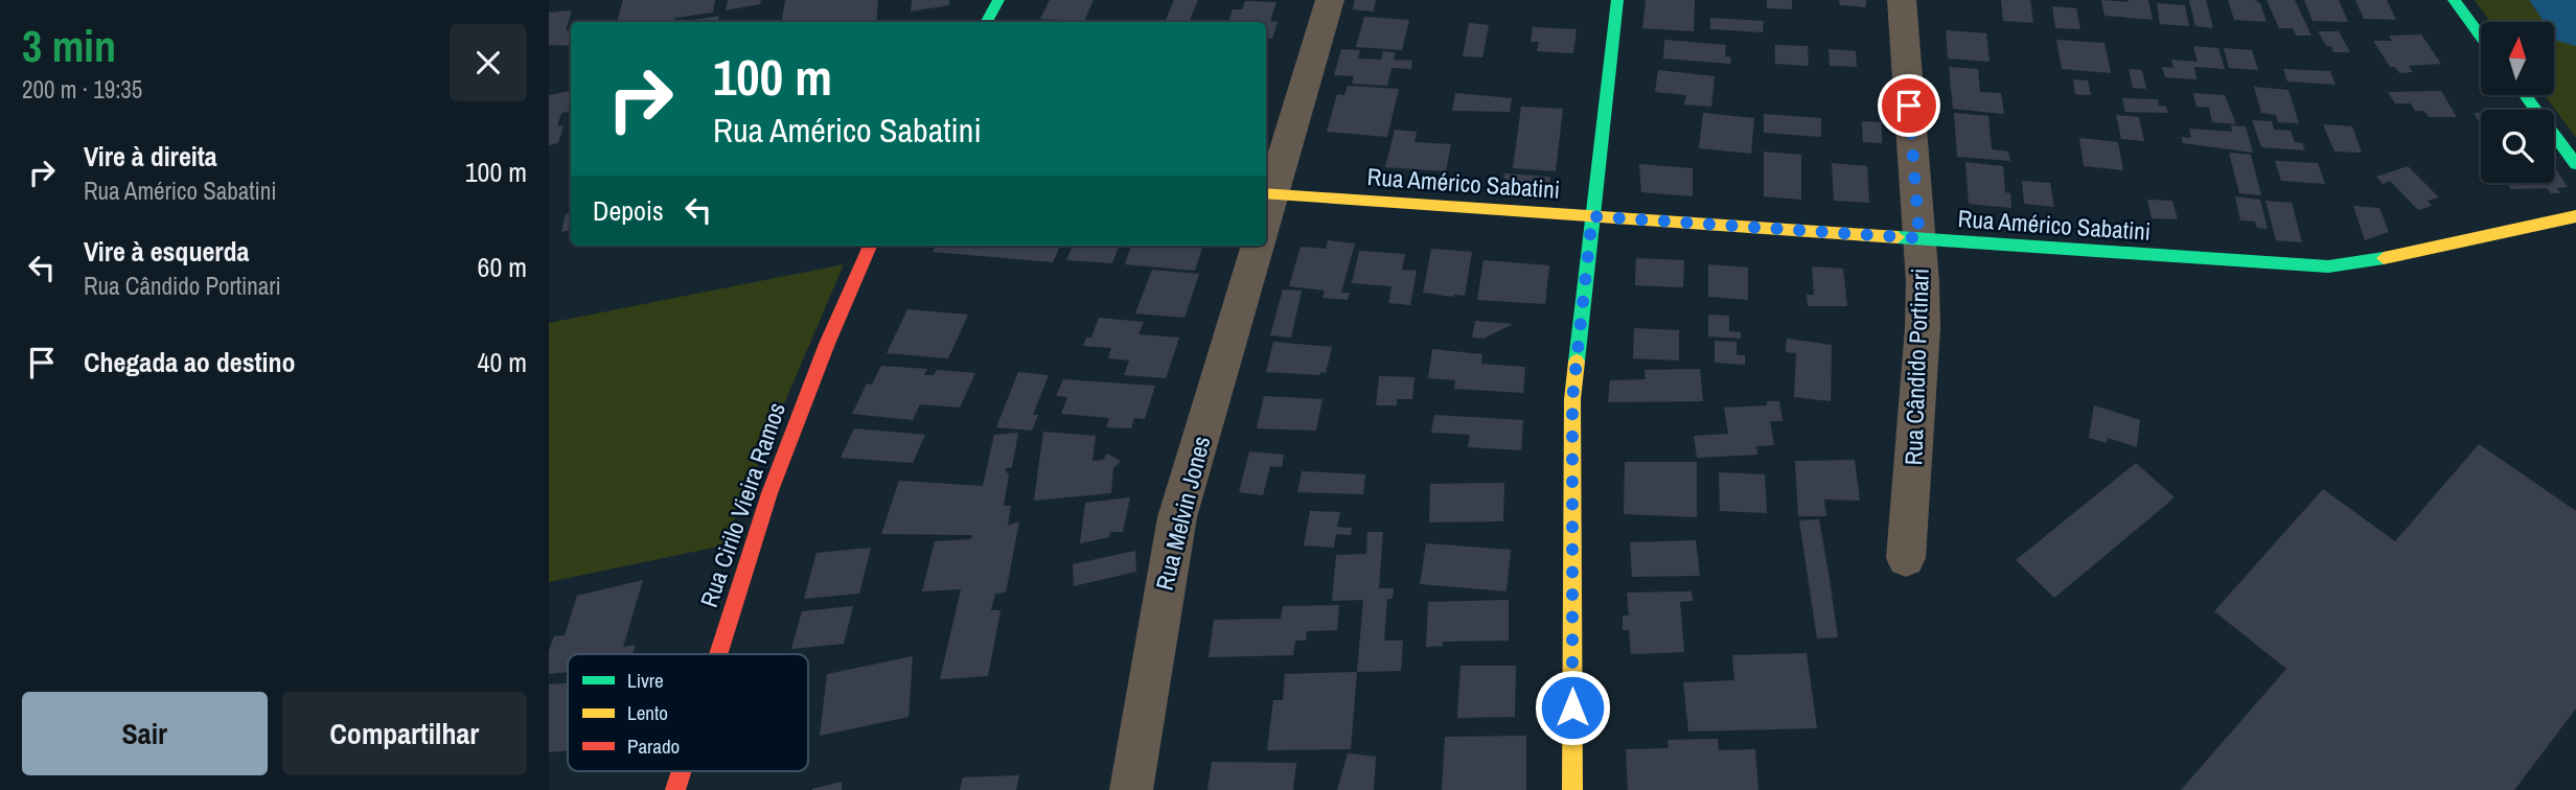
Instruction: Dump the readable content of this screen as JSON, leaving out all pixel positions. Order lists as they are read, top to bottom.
{
  "streets": {
    "street": [
      "Rua Américo Sabatini",
      "Rua Cândido Portinari",
      "Rua Cirilo Vieira Ramos",
      "Rua Melvin Jones"
    ]
  },
  "crossings": [
    ["Rua Américo Sabatini", "Rua Cândido Portinari"]
  ],
  "legend": ["Livre", "Lento", "Parado"],
  "north": "top",
  "page": {
    "heading": ["3 min", "200 m · 19:35"],
    "turn": ["100 m", "Rua Américo Sabatini"],
    "list": [
      {
        "name": "Vire à direita",
        "note": "Rua Américo Sabatini",
        "value": "100 m"
      },
      {
        "name": "Vire à esquerda",
        "note": "Rua Cândido Portinari",
        "value": "60 m"
      },
      {
        "name": "Chegada ao destino",
        "value": "40 m"
      }
    ],
    "then": "Depois",
    "buttons": ["Sair", "Compartilhar"]
  }
}
